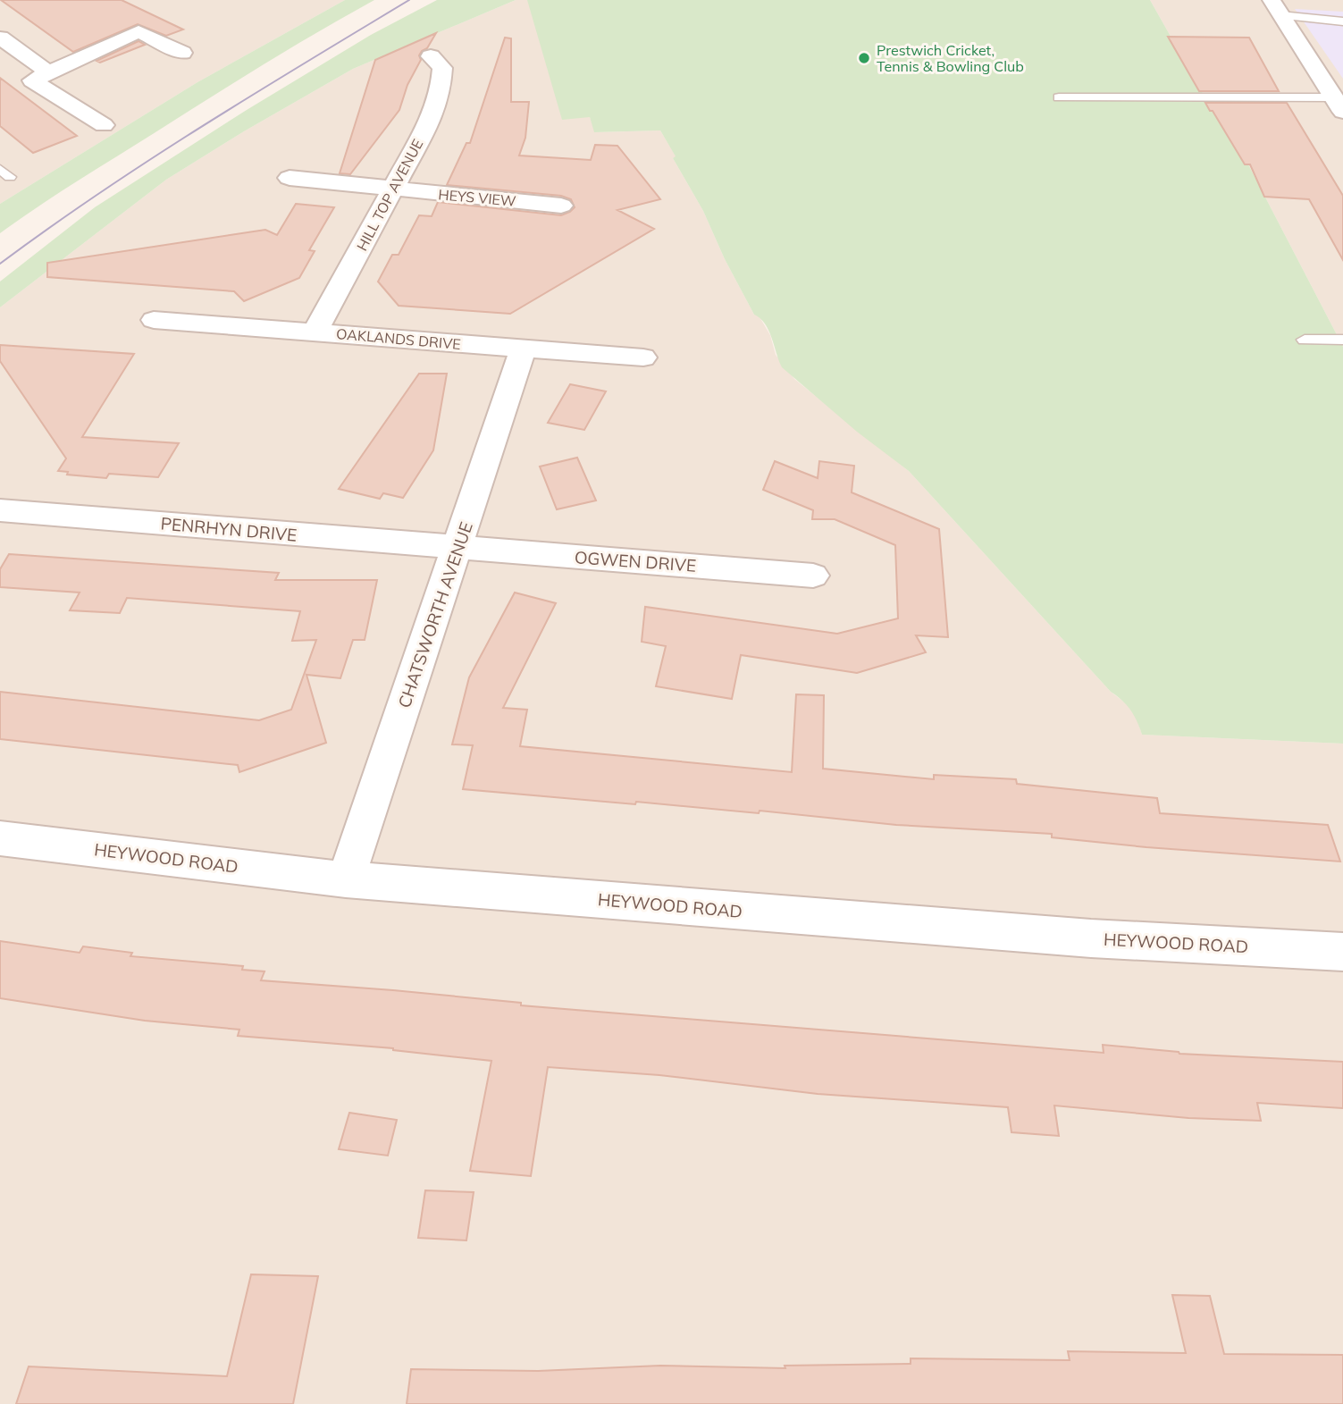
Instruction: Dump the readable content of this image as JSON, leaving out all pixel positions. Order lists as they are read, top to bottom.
{
  "streets": {
    "street": [
      "HILL TOP AVENUE",
      "HEYS VIEW",
      "OAKLANDS DRIVE",
      "PENRHYN DRIVE",
      "OGWEN DRIVE",
      "CHATSWORTH AVENUE",
      "HEYWOOD ROAD"
    ]
  },
  "crossings": [
    ["HILL TOP AVENUE", "HEYS VIEW"],
    ["HILL TOP AVENUE", "OAKLANDS DRIVE"],
    ["OAKLANDS DRIVE", "CHATSWORTH AVENUE"],
    ["PENRHYN DRIVE", "OGWEN DRIVE"],
    ["PENRHYN DRIVE", "CHATSWORTH AVENUE"],
    ["OGWEN DRIVE", "CHATSWORTH AVENUE"],
    ["CHATSWORTH AVENUE", "HEYWOOD ROAD"]
  ],
  "places": ["Prestwich Cricket, Tennis & Bowling Club"]
}
